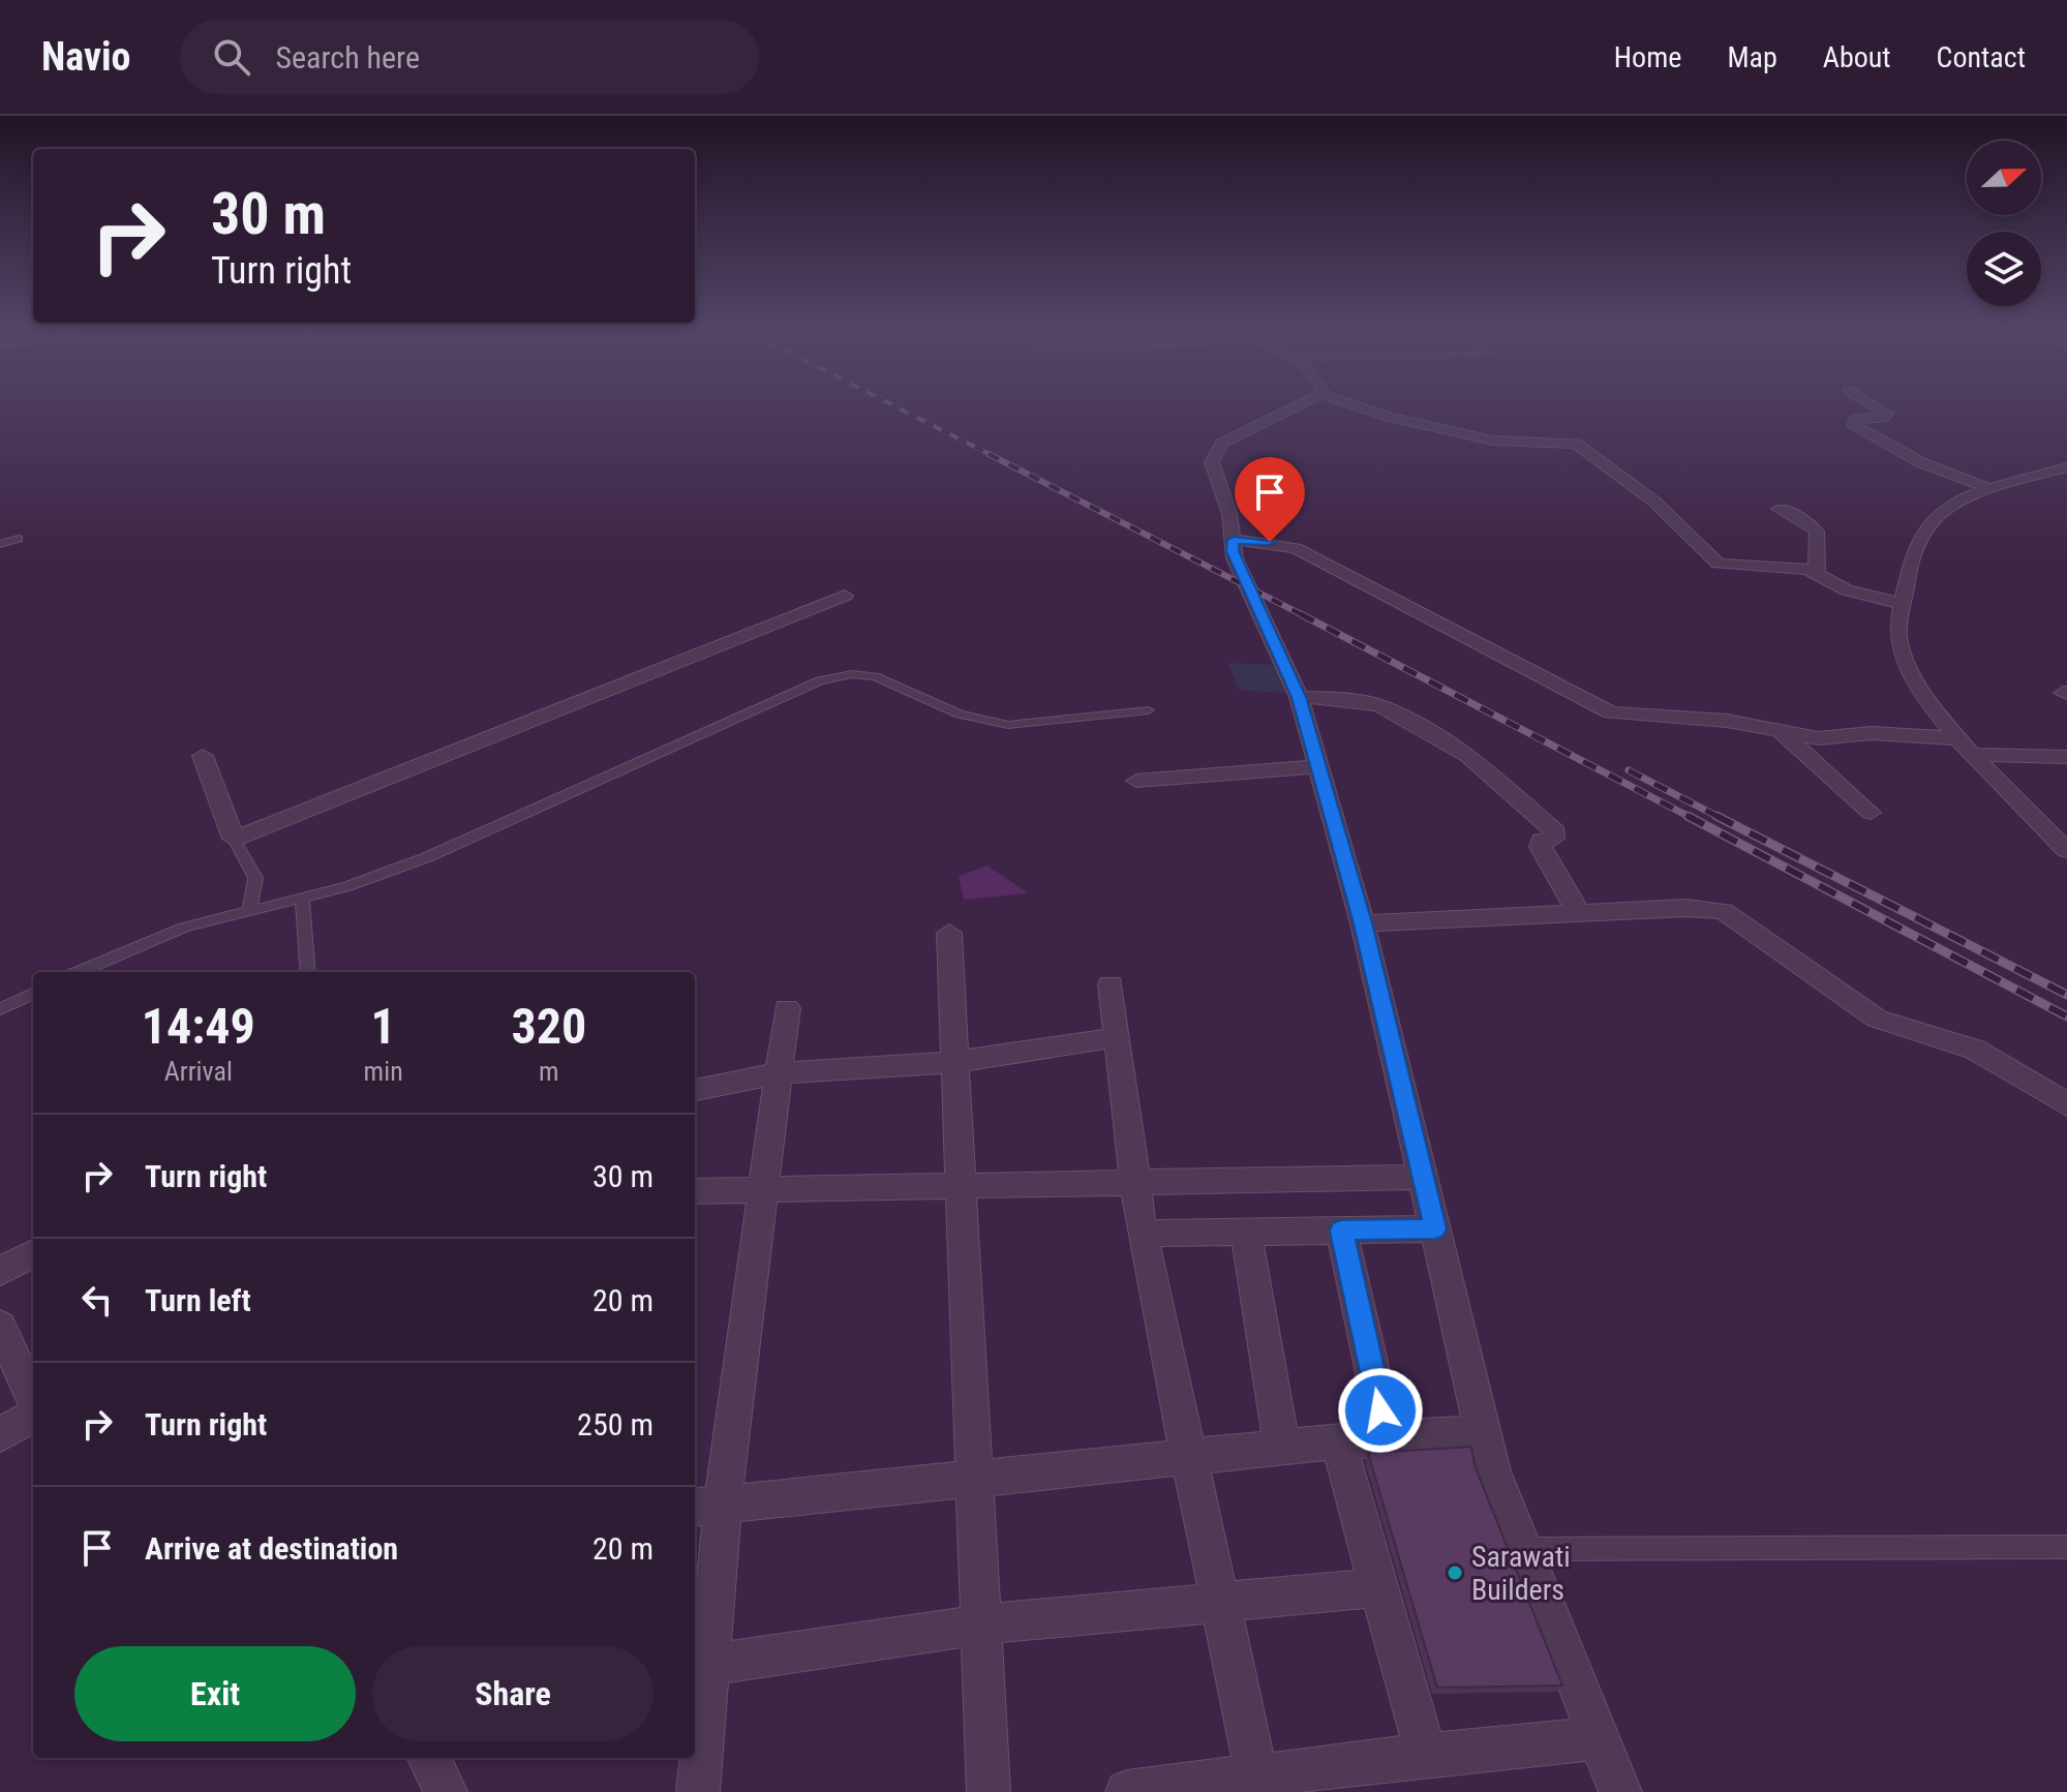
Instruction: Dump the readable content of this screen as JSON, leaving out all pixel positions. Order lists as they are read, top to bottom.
{
  "places": ["Sarawati Builders"],
  "north": "right",
  "page": {
    "header": "Navio",
    "search": "Search here",
    "nav": [
      "Home",
      "Map",
      "About",
      "Contact"
    ],
    "turn": ["30 m", "Turn right"],
    "eta": [
      "14:49",
      "Arrival",
      "1",
      "min",
      "320",
      "m"
    ],
    "list": [
      {
        "name": "Turn right",
        "value": "30 m"
      },
      {
        "name": "Turn left",
        "value": "20 m"
      },
      {
        "name": "Turn right",
        "value": "250 m"
      },
      {
        "name": "Arrive at destination",
        "value": "20 m"
      }
    ],
    "buttons": ["Exit", "Share"]
  }
}
